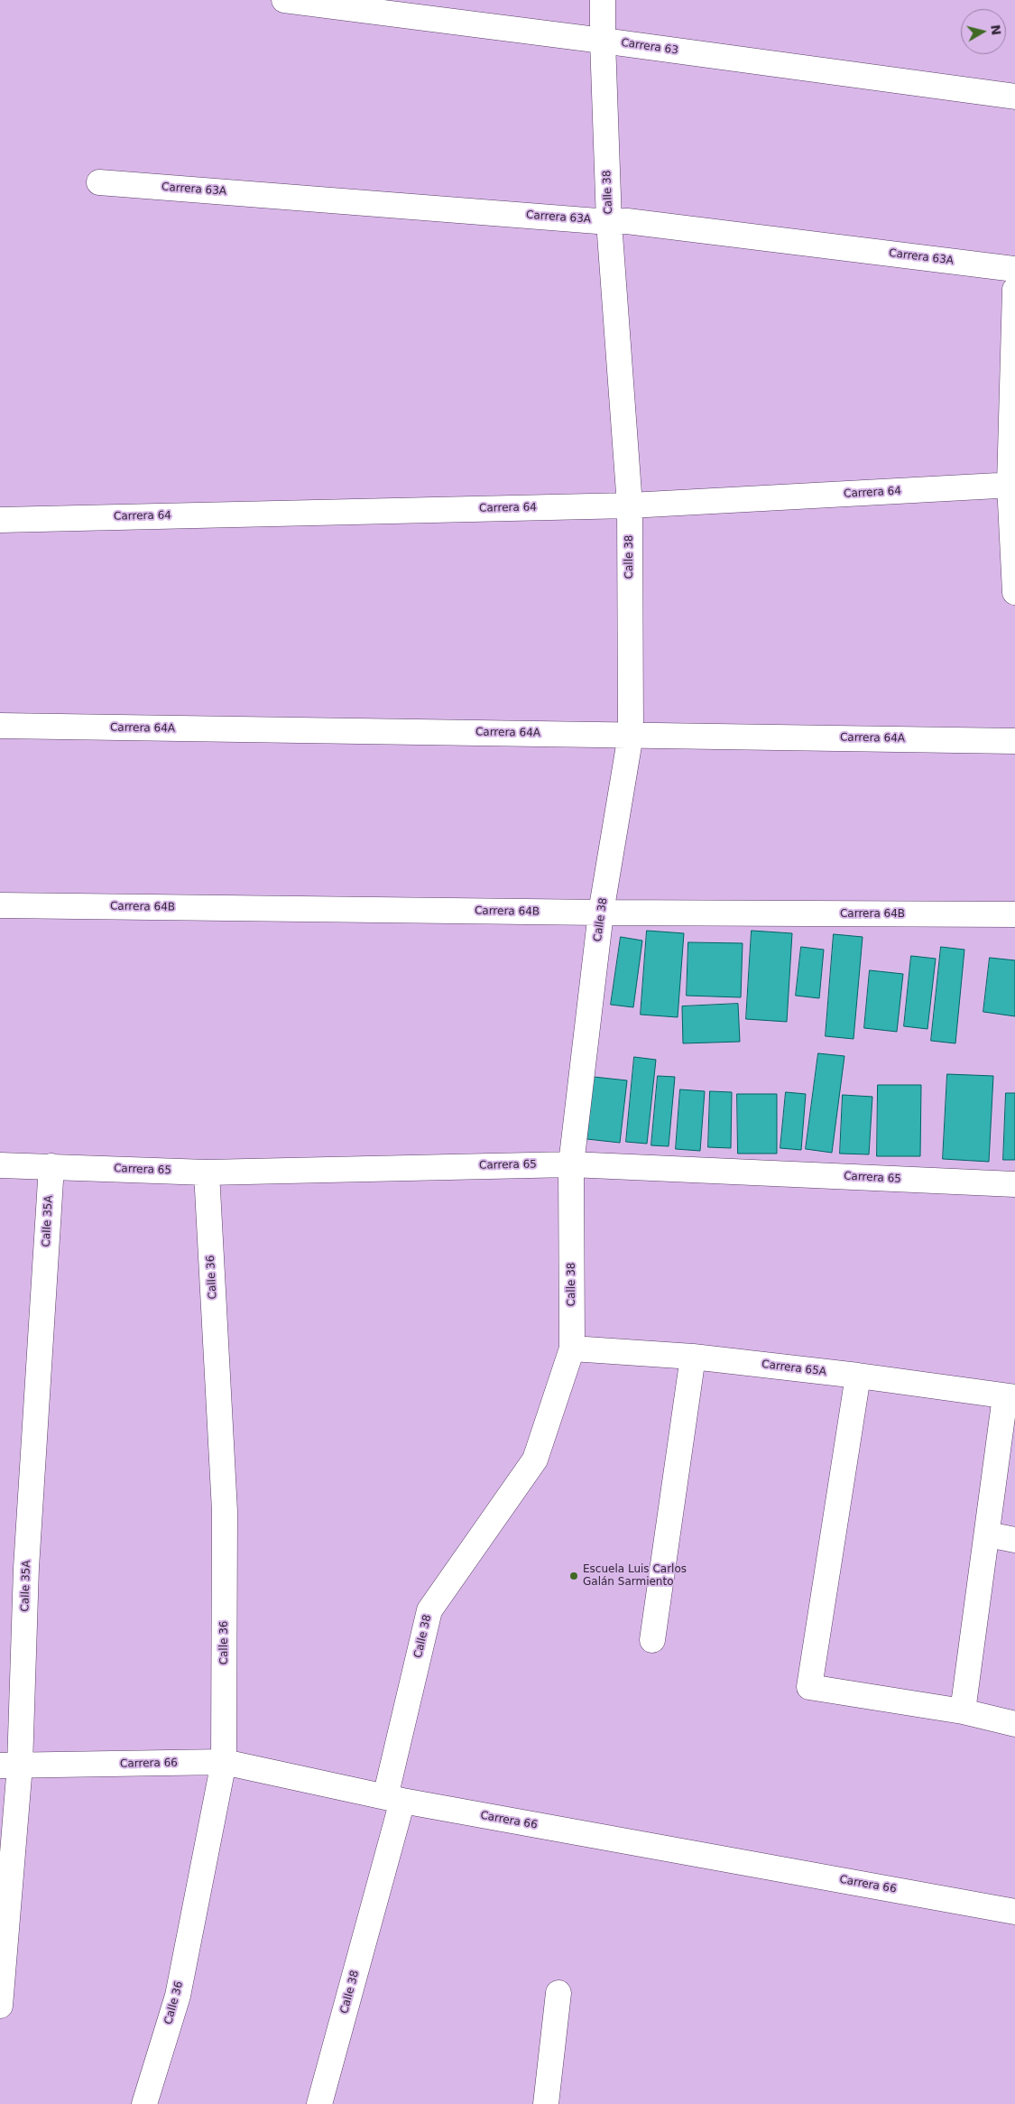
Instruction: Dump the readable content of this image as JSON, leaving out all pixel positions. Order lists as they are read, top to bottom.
{
  "streets": {
    "street": [
      "Carrera 63",
      "Carrera 63A",
      "Calle 38",
      "Carrera 64",
      "Carrera 64A",
      "Carrera 64B",
      "Carrera 65",
      "Calle 35A",
      "Calle 36",
      "Carrera 65A",
      "Carrera 66"
    ]
  },
  "crossings": [
    ["Carrera 63", "Calle 38"],
    ["Carrera 63A", "Calle 38"],
    ["Calle 38", "Carrera 64"],
    ["Calle 38", "Carrera 64A"],
    ["Calle 38", "Carrera 64B"],
    ["Calle 38", "Carrera 65"],
    ["Calle 38", "Carrera 65A"],
    ["Calle 38", "Carrera 66"],
    ["Carrera 65", "Calle 35A"],
    ["Carrera 65", "Calle 36"],
    ["Calle 35A", "Carrera 66"],
    ["Calle 36", "Carrera 66"]
  ],
  "places": ["Escuela Luis Carlos Galán Sarmiento"],
  "north": "right"
}
